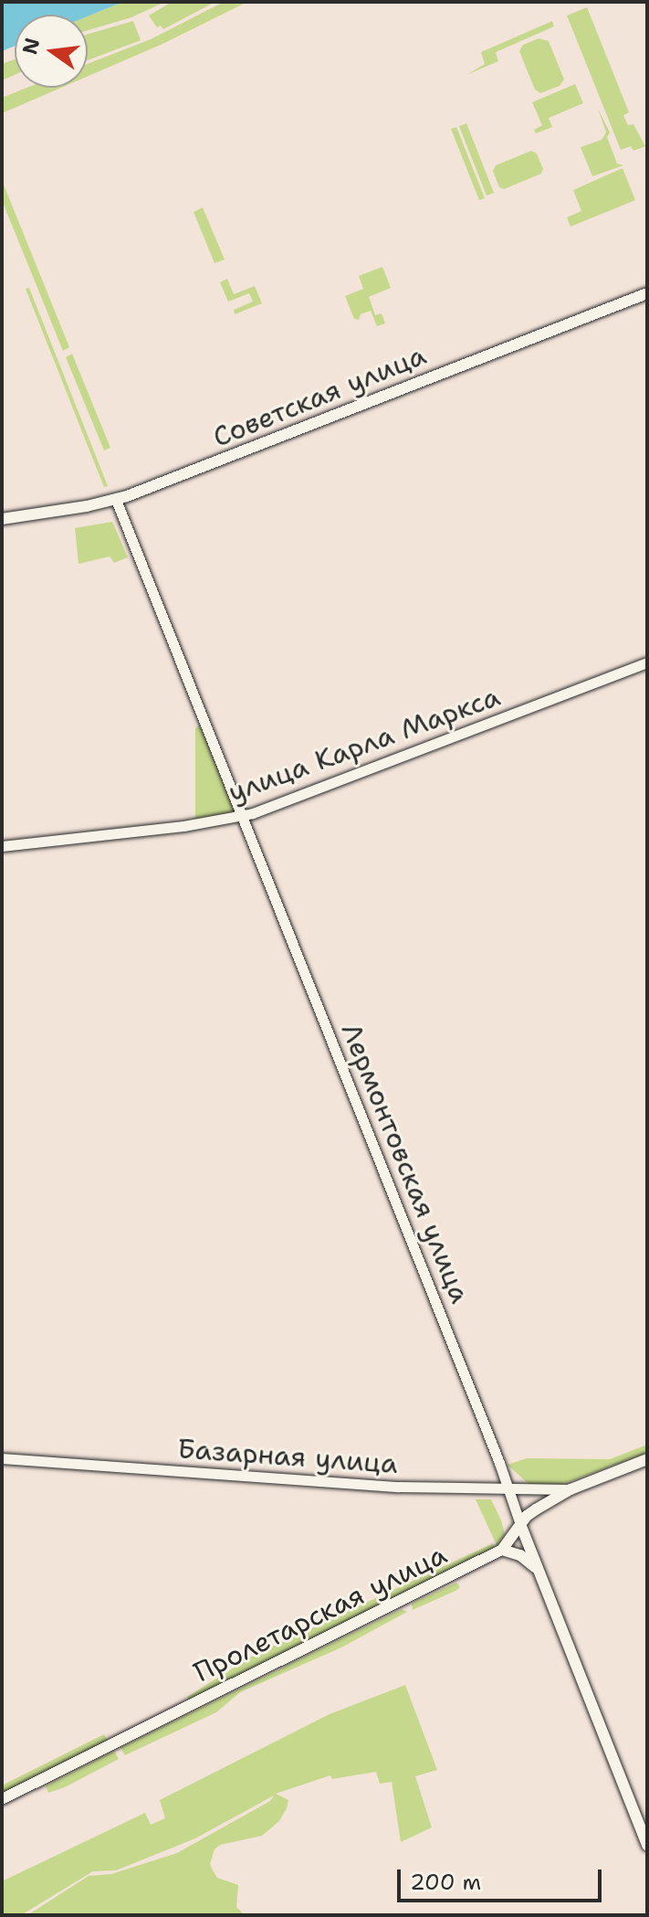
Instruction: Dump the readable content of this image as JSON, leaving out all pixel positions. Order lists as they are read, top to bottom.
{
  "streets": {
    "main road": [
      "Советская улица",
      "улица Карла Маркса",
      "Лермонтовская улица",
      "Базарная улица",
      "Пролетарская улица"
    ]
  },
  "crossings": [
    ["Советская улица", "Лермонтовская улица"],
    ["улица Карла Маркса", "Лермонтовская улица"],
    ["Лермонтовская улица", "Базарная улица"],
    ["Лермонтовская улица", "Пролетарская улица"],
    ["Базарная улица", "Пролетарская улица"]
  ],
  "scale_bar": "200 m",
  "north": "left"
}
